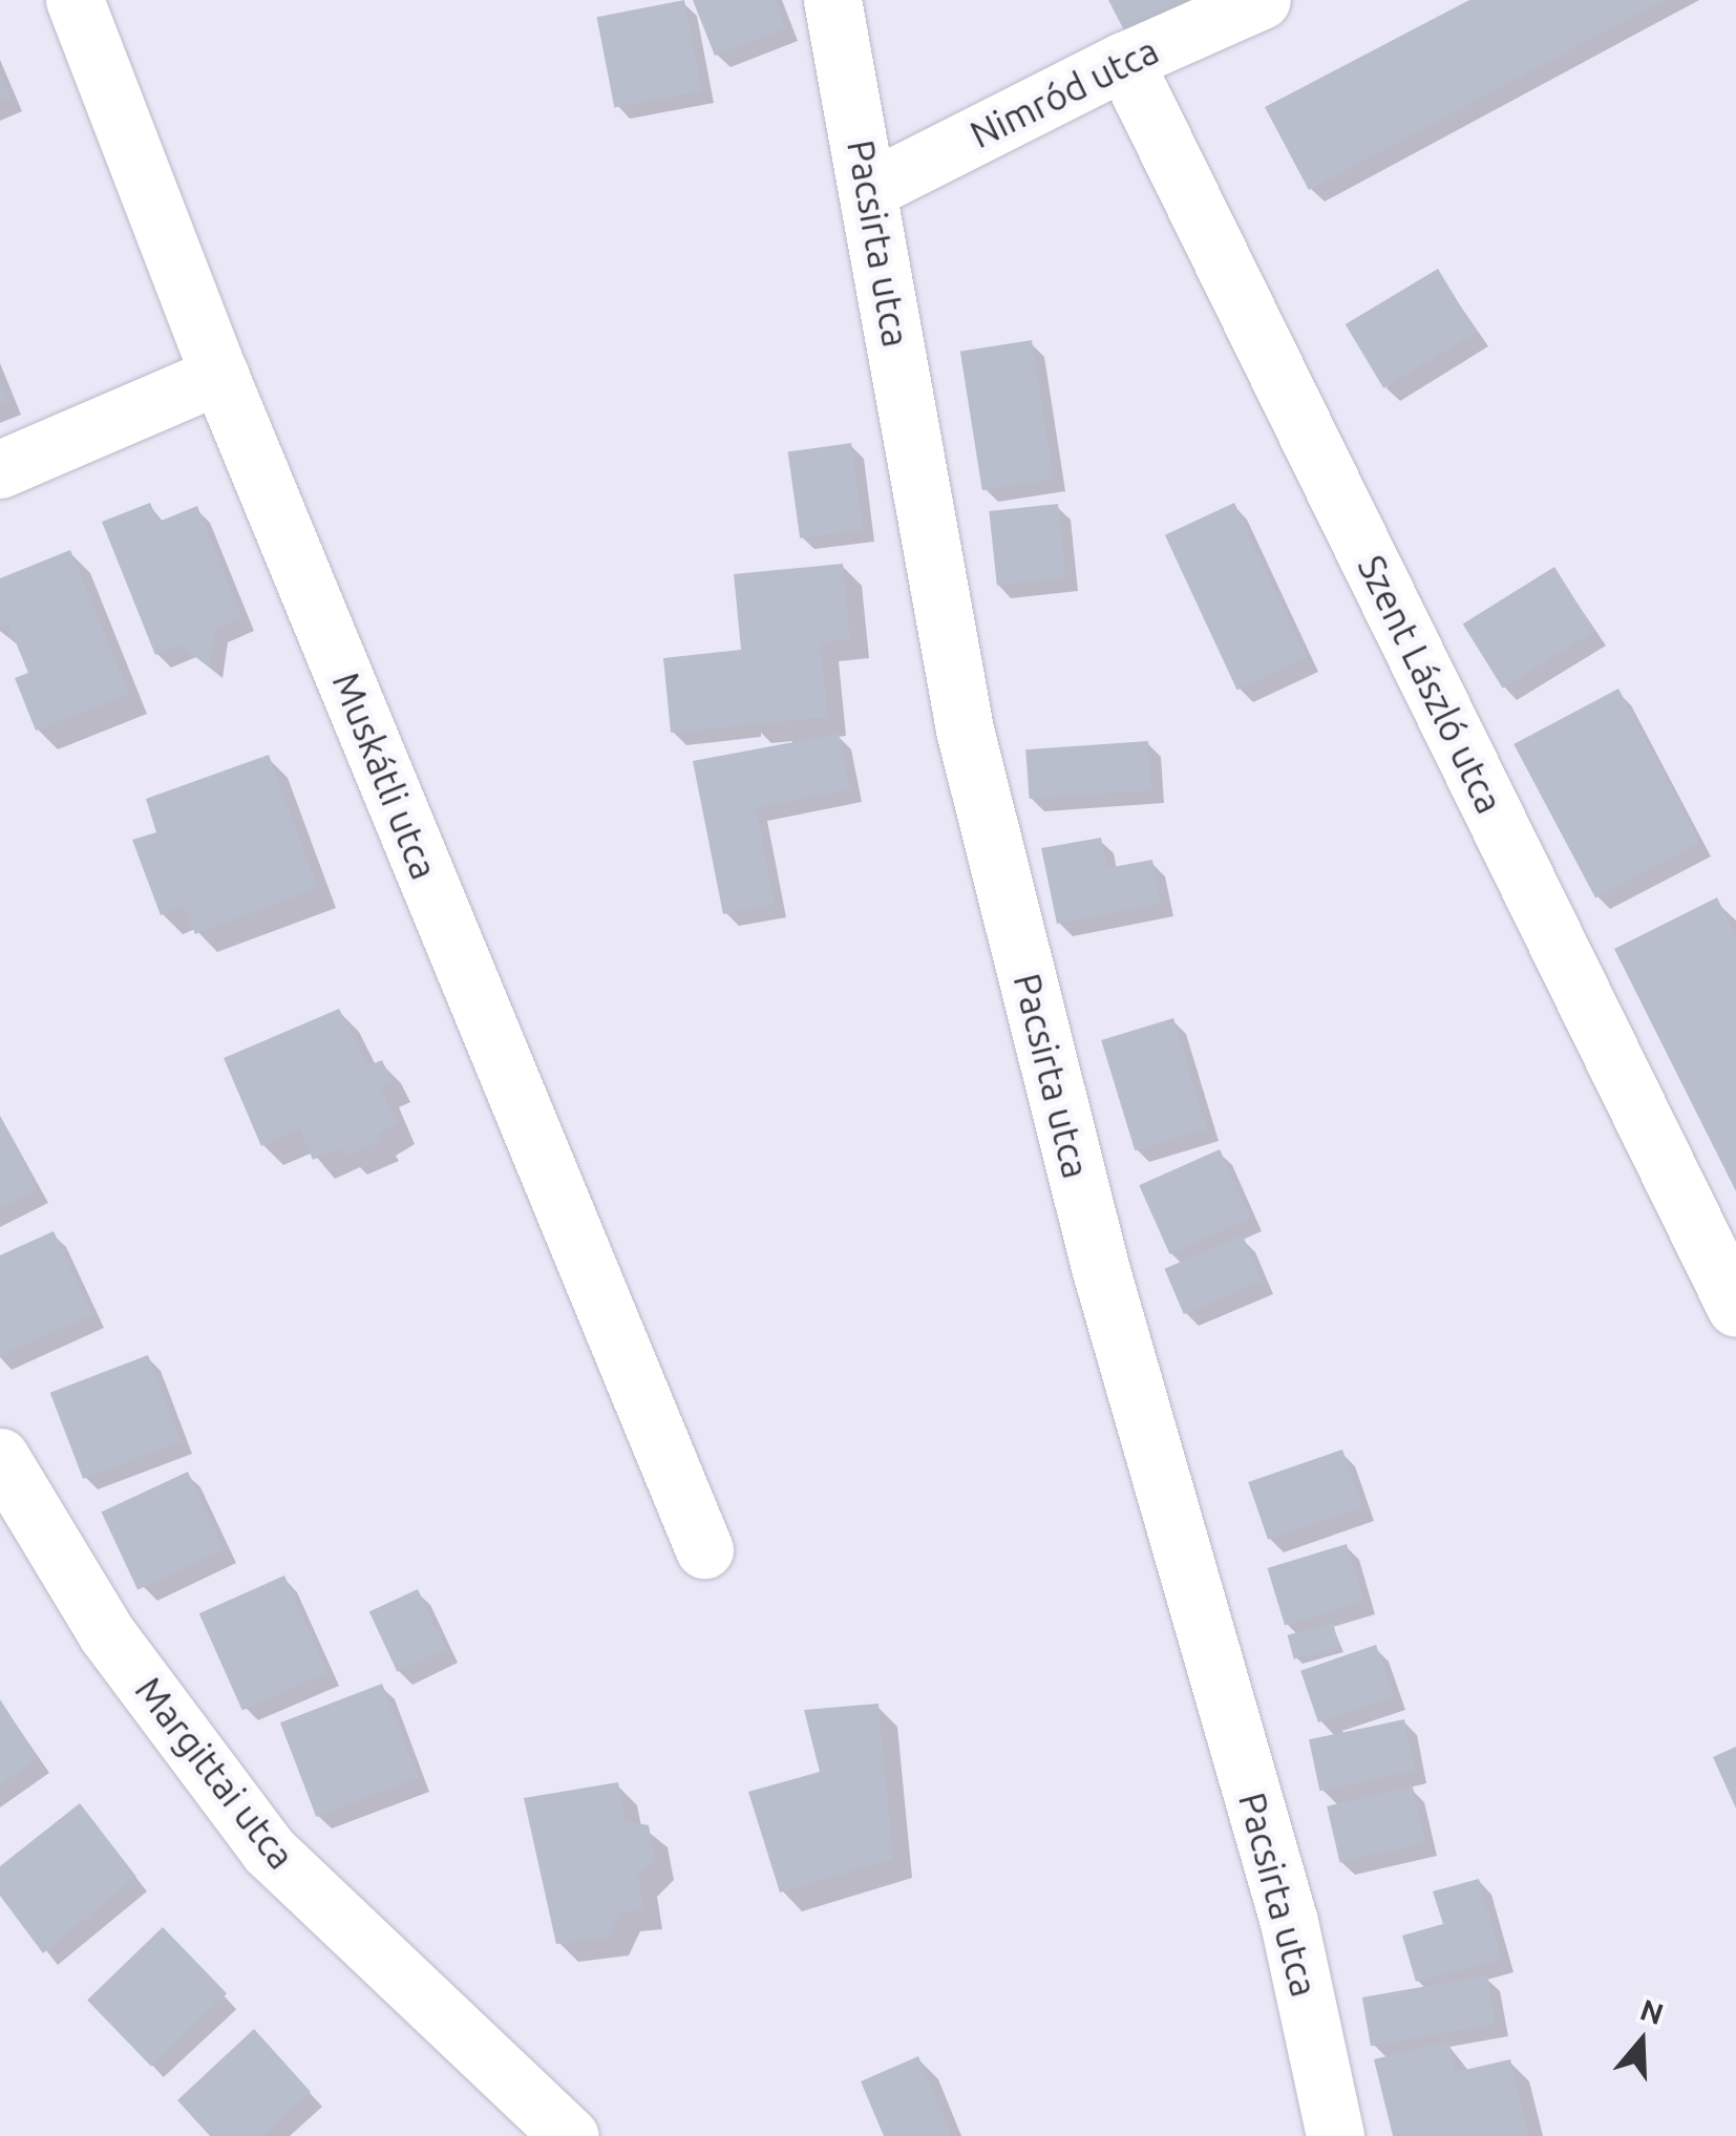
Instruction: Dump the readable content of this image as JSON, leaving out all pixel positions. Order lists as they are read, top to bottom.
{
  "streets": {
    "street": [
      "Nimród utca",
      "Pacsirta utca",
      "Szent László utca",
      "Muskátli utca",
      "Margittai utca"
    ]
  },
  "crossings": [
    ["Nimród utca", "Pacsirta utca"],
    ["Nimród utca", "Szent László utca"]
  ],
  "north": "top"
}
